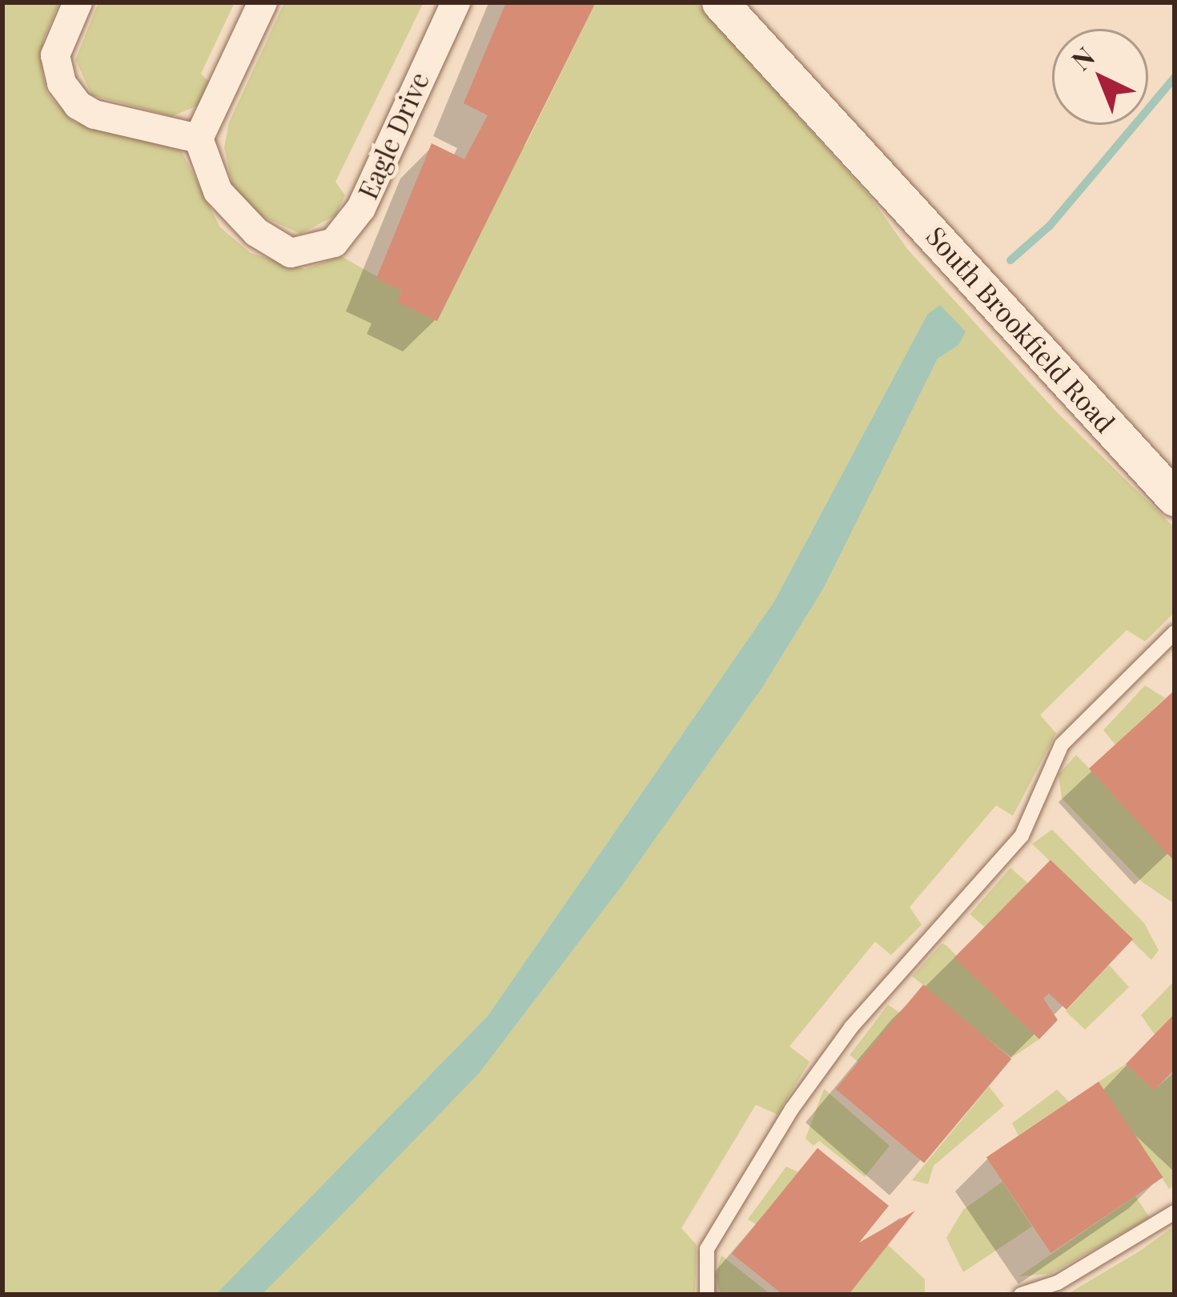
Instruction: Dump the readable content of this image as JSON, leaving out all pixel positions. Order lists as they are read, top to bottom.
{
  "streets": {
    "street": ["Eagle Drive", "South Brookfield Road"]
  },
  "north": "top left"
}
